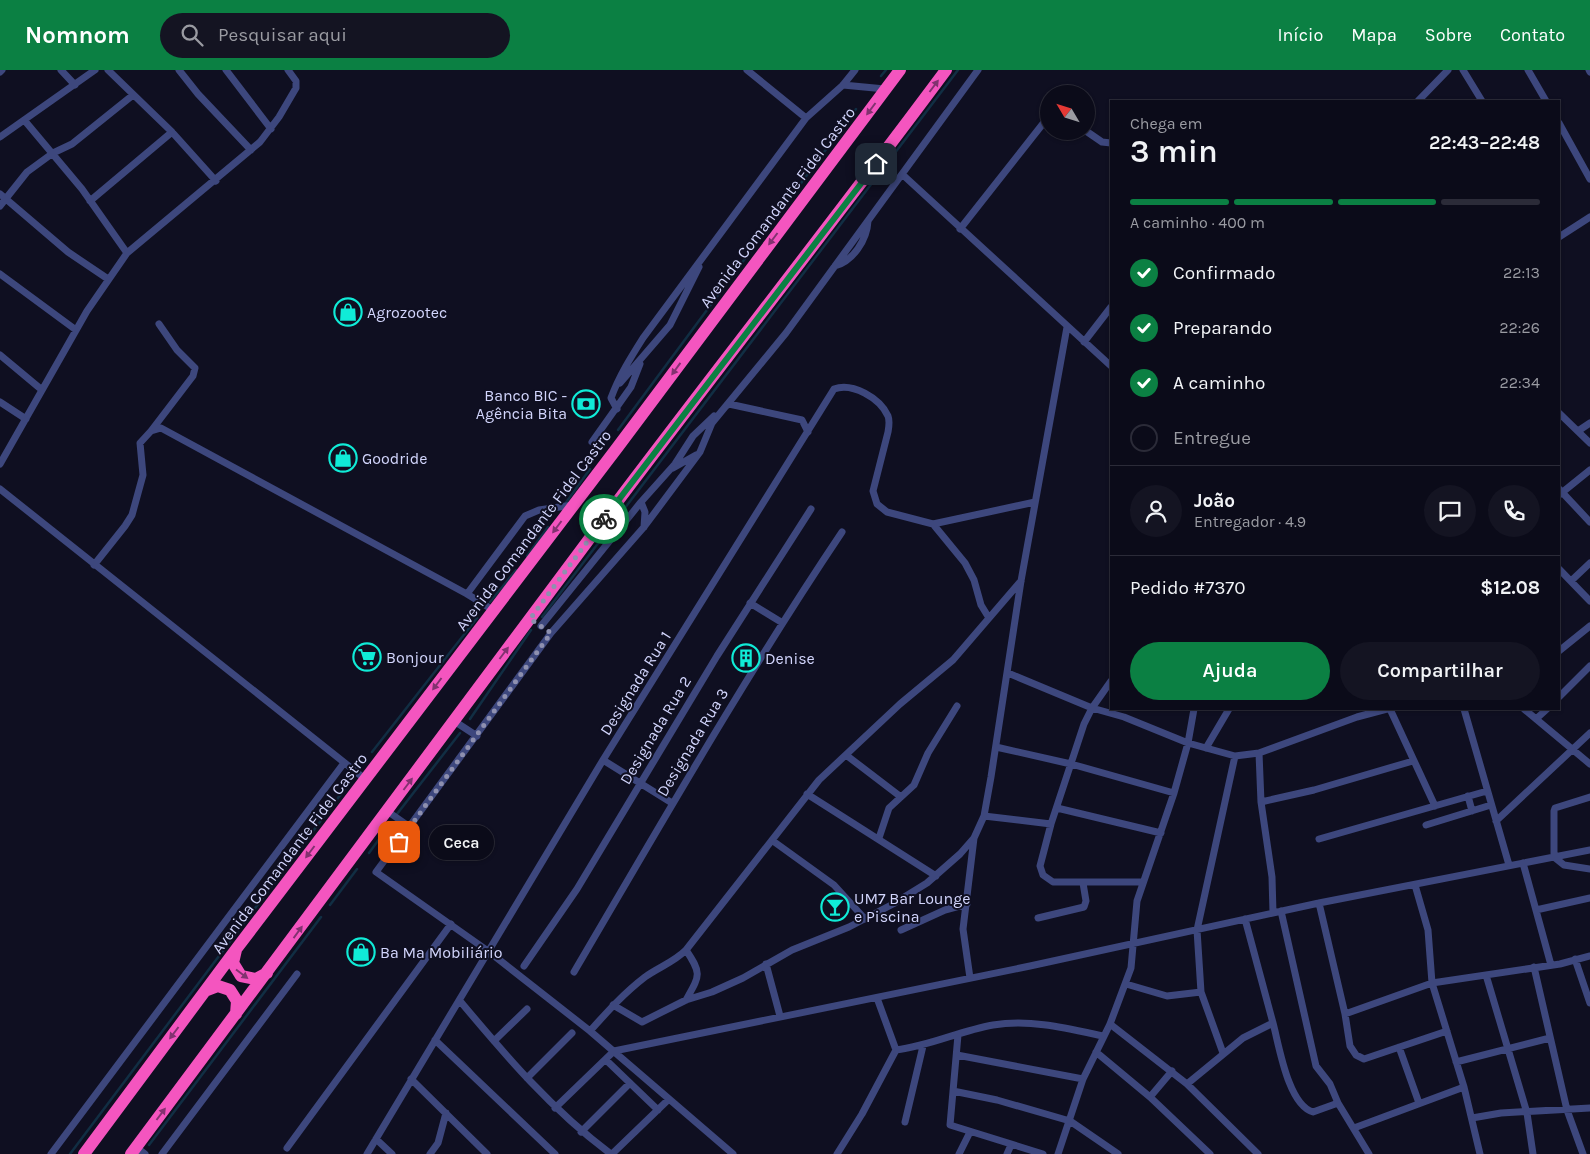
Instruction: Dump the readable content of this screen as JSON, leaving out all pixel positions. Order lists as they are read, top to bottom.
{
  "streets": {
    "highway": ["Avenida Comandante Fidel Castro"],
    "street": ["Designada Rua 1", "Designada Rua 2", "Designada Rua 3"]
  },
  "places": {
    "shop": ["Agrozootec", "Goodride", "Ba Ma Mobiliário"],
    "bank": ["Banco BIC - Agência Bita"],
    "supermarket": ["Bonjour"],
    "building": ["Denise"],
    "other": ["Ceca"],
    "bar": ["UM7 Bar Lounge e Piscina"]
  },
  "north": "top left",
  "page": {
    "header": "Nomnom",
    "search": "Pesquisar aqui",
    "nav": [
      "Início",
      "Mapa",
      "Sobre",
      "Contato"
    ],
    "heading": ["3 min", "Chega em", "22:43–22:48"],
    "panel": [
      "João",
      "Entregador · 4.9",
      "Pedido #7370",
      "$12.08"
    ],
    "bar": "A caminho · 400 m",
    "list": [
      ["Confirmado", "22:13"],
      ["Preparando", "22:26"],
      ["A caminho", "22:34"],
      "Entregue"
    ],
    "buttons": ["Ajuda", "Compartilhar"],
    "bubble": "Ceca"
  }
}
